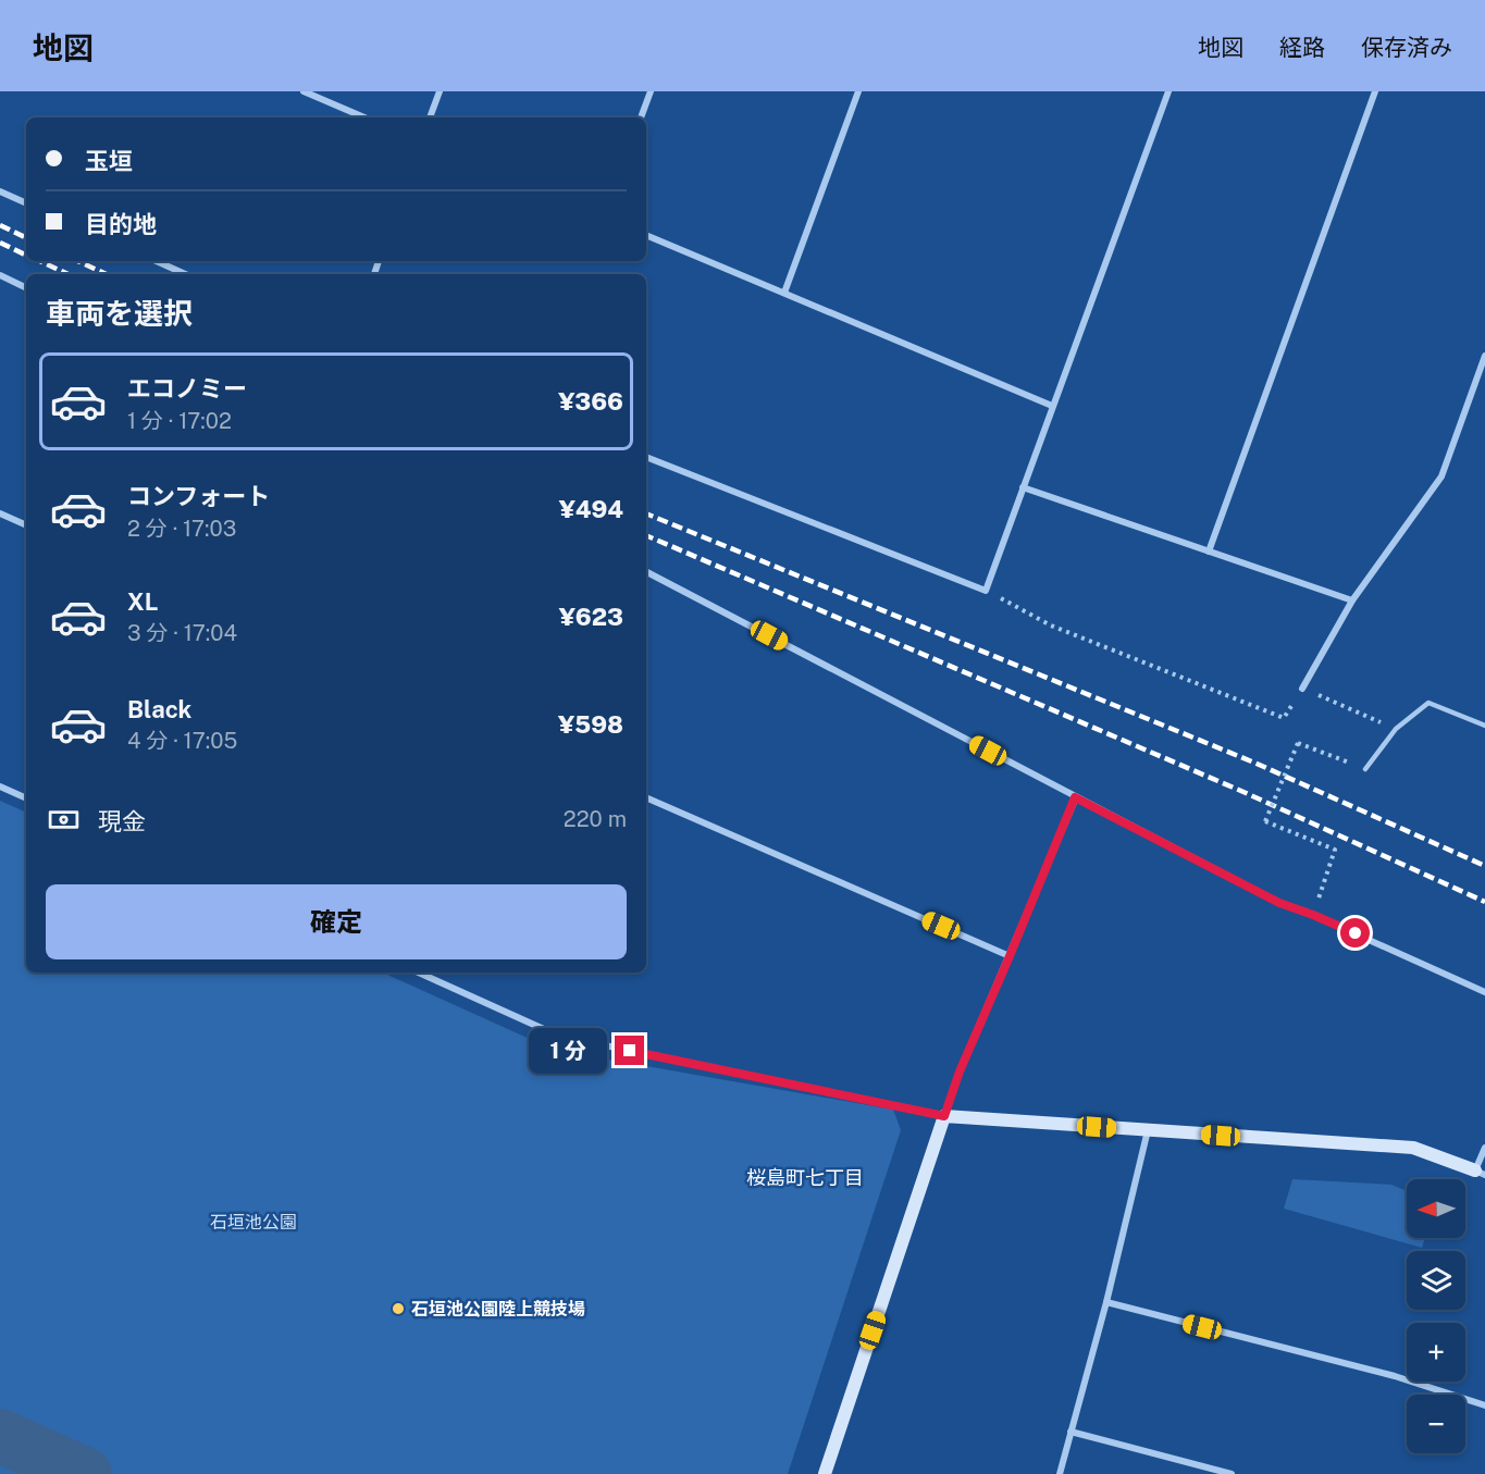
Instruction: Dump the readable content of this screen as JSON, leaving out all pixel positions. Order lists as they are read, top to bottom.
{
  "districts": ["桜島町七丁目"],
  "parks": ["石垣池公園"],
  "places": ["石垣池公園陸上競技場"],
  "north": "left",
  "page": {
    "header": "地図",
    "nav": ["地図", "経路", "保存済み"],
    "banner": ["玉垣", "目的地"],
    "heading": "車両を選択",
    "list": [
      {
        "name": "エコノミー",
        "note": "1 分 · 17:02",
        "value": "¥366"
      },
      {
        "name": "コンフォート",
        "note": "2 分 · 17:03",
        "value": "¥494"
      },
      {
        "name": "XL",
        "note": "3 分 · 17:04",
        "value": "¥623"
      },
      {
        "name": "Black",
        "note": "4 分 · 17:05",
        "value": "¥598"
      }
    ],
    "pay": ["現金", "220 m"],
    "buttons": "確定",
    "bubble": "1 分",
    "map_buttons": ["+", "−"]
  }
}
